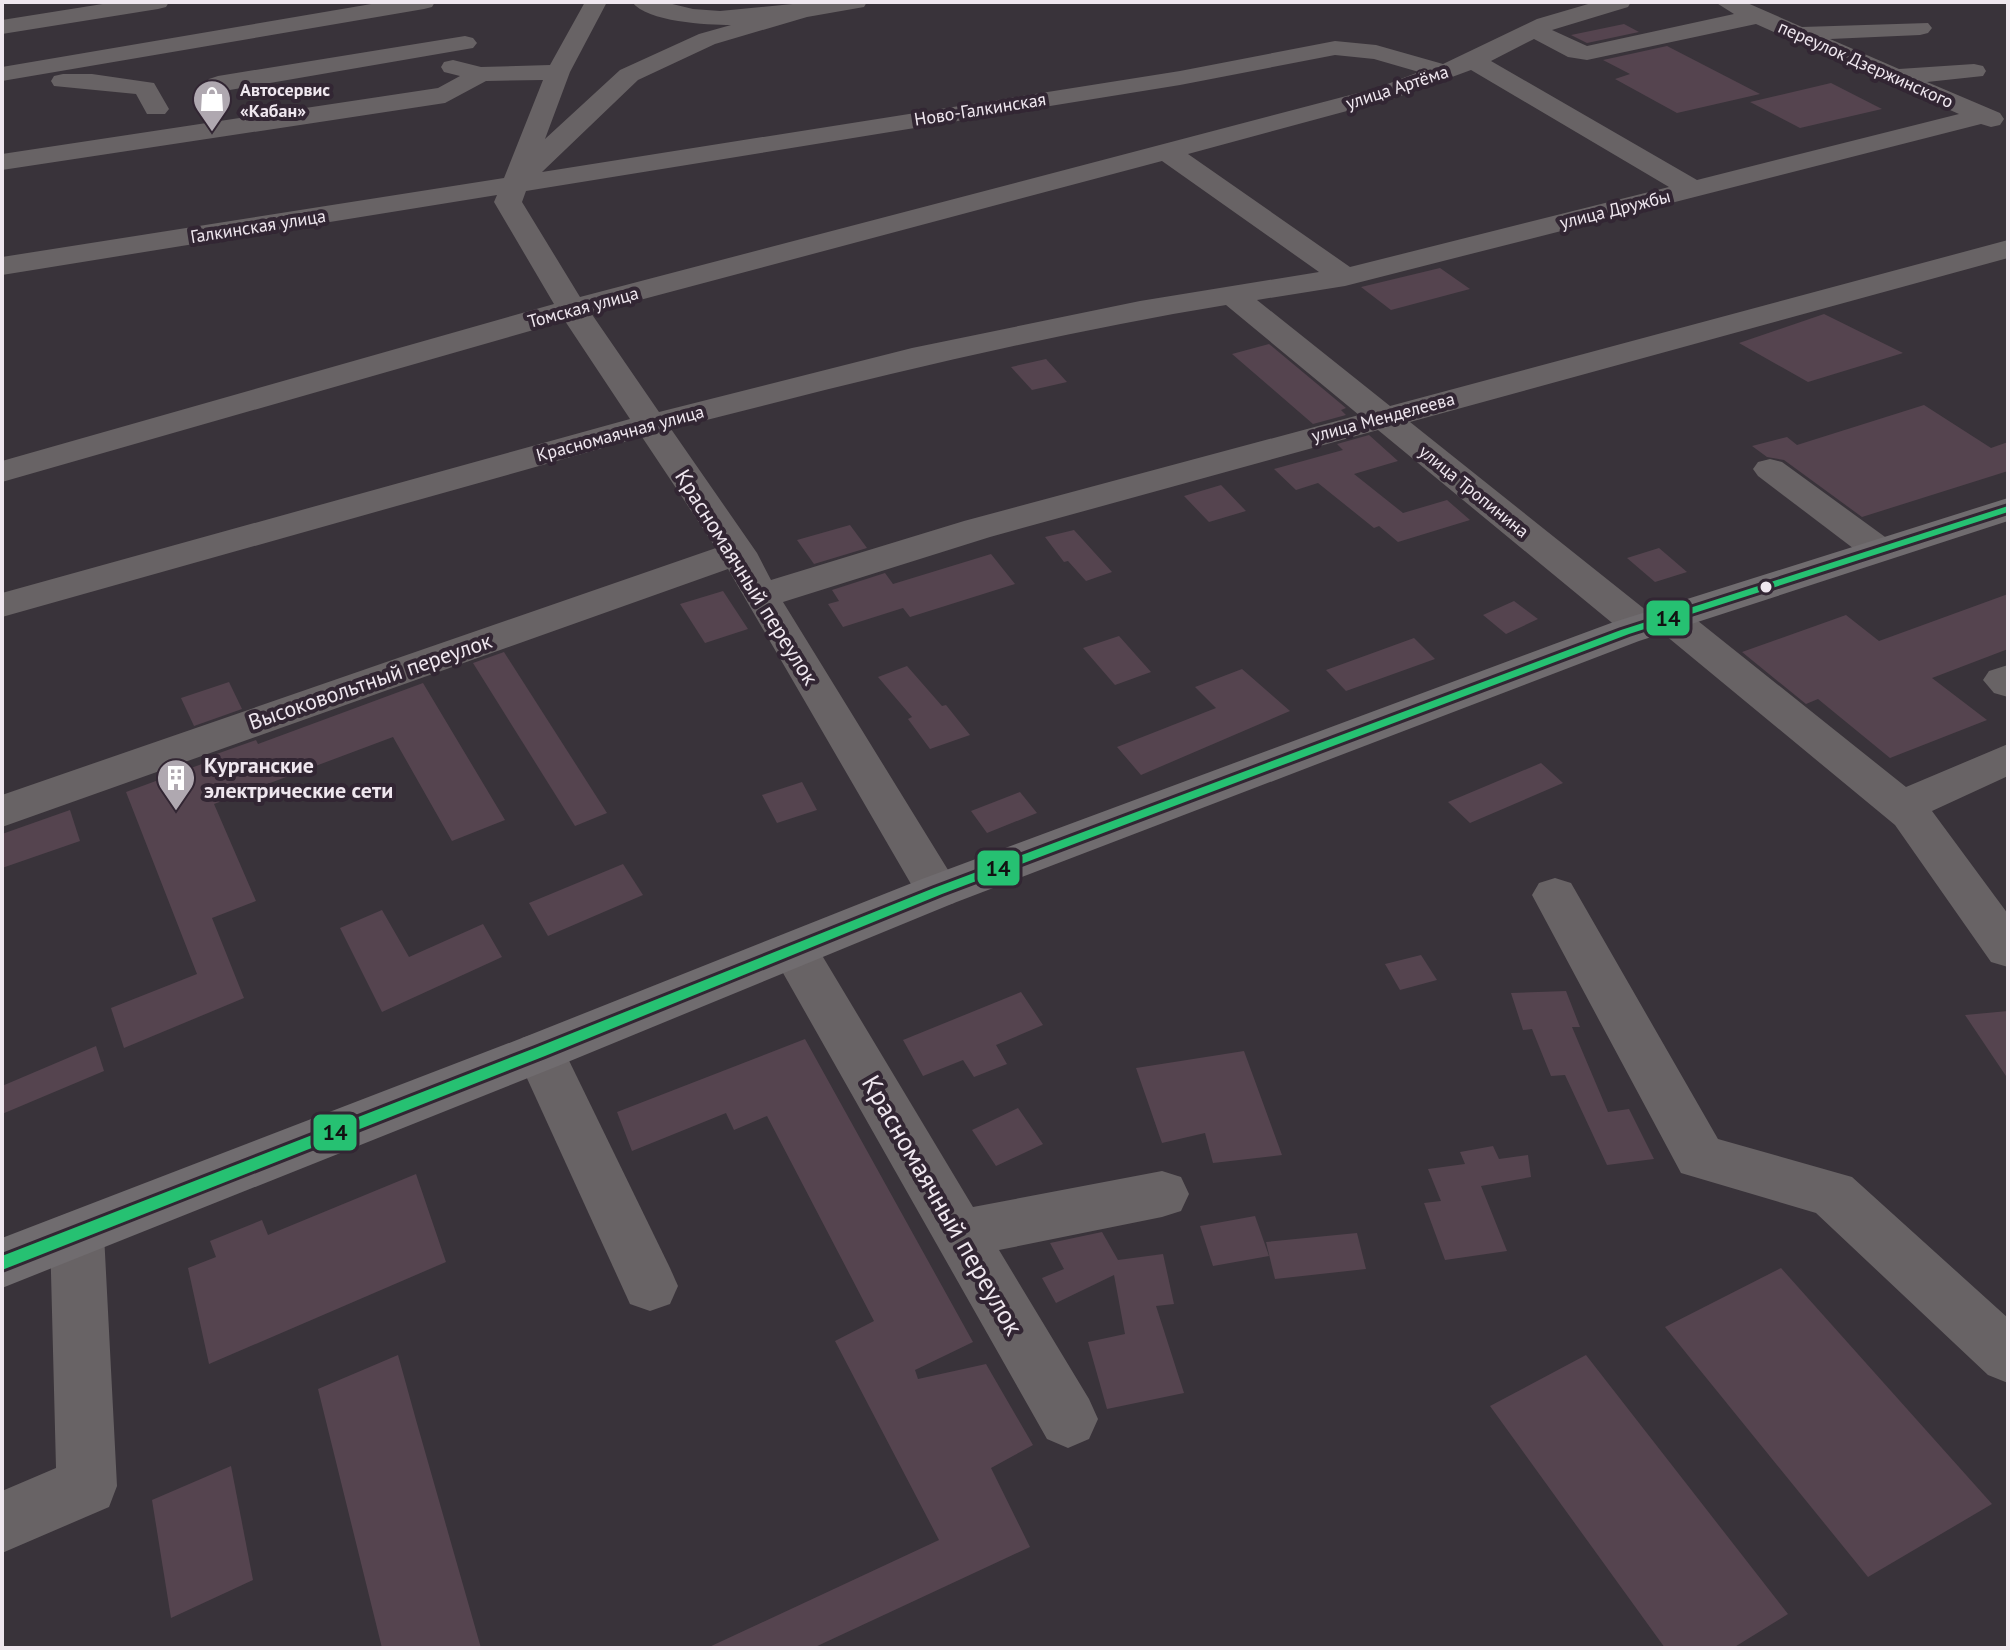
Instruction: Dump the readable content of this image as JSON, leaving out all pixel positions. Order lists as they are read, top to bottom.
{
  "streets": {
    "street": [
      "переулок Дзержинского",
      "улица Артёма",
      "Ново-Галкинская",
      "улица Дружбы",
      "Галкинская улица",
      "Томская улица",
      "улица Менделеева",
      "Красномаячная улица",
      "улица Тропинина",
      "Красномаячный переулок",
      "Высоковольтный переулок"
    ]
  },
  "crossings": [
    ["переулок Дзержинского", "улица Дружбы"],
    ["улица Артёма", "Ново-Галкинская"],
    ["улица Артёма", "Томская улица"],
    ["Ново-Галкинская", "Галкинская улица"],
    ["Ново-Галкинская", "Красномаячный переулок"],
    ["улица Дружбы", "Красномаячная улица"],
    ["улица Дружбы", "улица Тропинина"],
    ["Галкинская улица", "Красномаячный переулок"],
    ["Томская улица", "Красномаячный переулок"],
    ["улица Менделеева", "улица Тропинина"],
    ["улица Менделеева", "Красномаячный переулок"],
    ["Красномаячная улица", "улица Тропинина"],
    ["Красномаячная улица", "Красномаячный переулок"],
    ["Красномаячный переулок", "Высоковольтный переулок"]
  ],
  "places": {
    "shop": ["Автосервис «Кабан»"],
    "building": ["Курганские электрические сети"]
  },
  "lines": ["transit line 14"]
}
